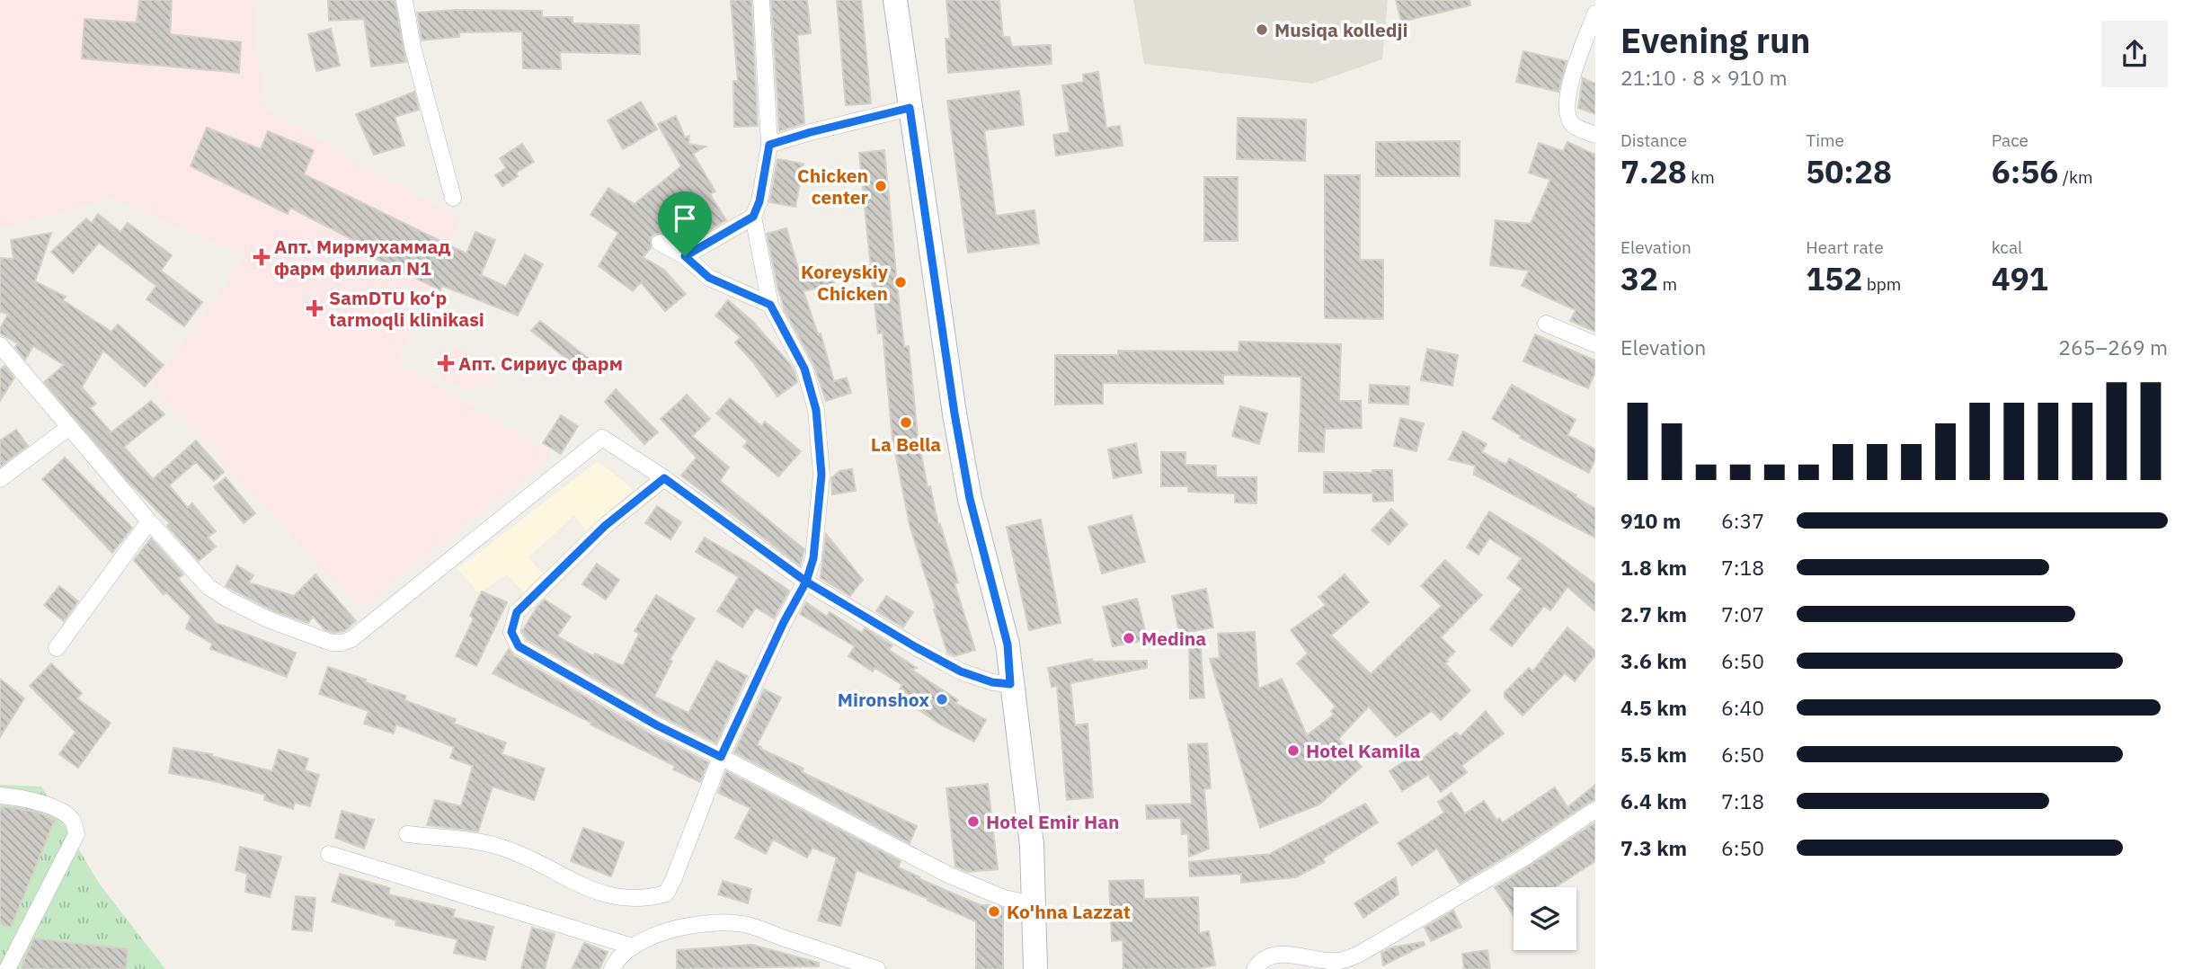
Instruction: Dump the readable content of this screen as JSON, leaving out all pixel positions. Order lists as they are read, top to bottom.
{
  "places": {
    "other": [
      "Musiqa kolledji",
      "Chicken center",
      "Koreyskiy Chicken",
      "La Bella",
      "Medina",
      "Mironshox",
      "Hotel Kamila",
      "Hotel Emir Han",
      "Ko'hna Lazzat"
    ],
    "health": ["Апт. Мирмухаммад фарм филиал N1", "SamDTU ko‘p tarmoqli klinikasi", "Апт. Сириус фарм"]
  },
  "page": {
    "heading": ["Evening run", "21:10 · 8 × 910 m"],
    "stats": [
      ["Distance", "7.28 km"],
      ["Time", "50:28"],
      ["Pace", "6:56 /km"],
      ["Elevation", "32 m"],
      ["Heart rate", "152 bpm"],
      ["kcal", "491"]
    ],
    "chart": ["Elevation", "265–269 m"],
    "list": [
      {
        "name": "910 m",
        "note": "6:37"
      },
      {
        "name": "1.8 km",
        "note": "7:18"
      },
      {
        "name": "2.7 km",
        "note": "7:07"
      },
      {
        "name": "3.6 km",
        "note": "6:50"
      },
      {
        "name": "4.5 km",
        "note": "6:40"
      },
      {
        "name": "5.5 km",
        "note": "6:50"
      },
      {
        "name": "6.4 km",
        "note": "7:18"
      },
      {
        "name": "7.3 km",
        "note": "6:50"
      }
    ]
  }
}
